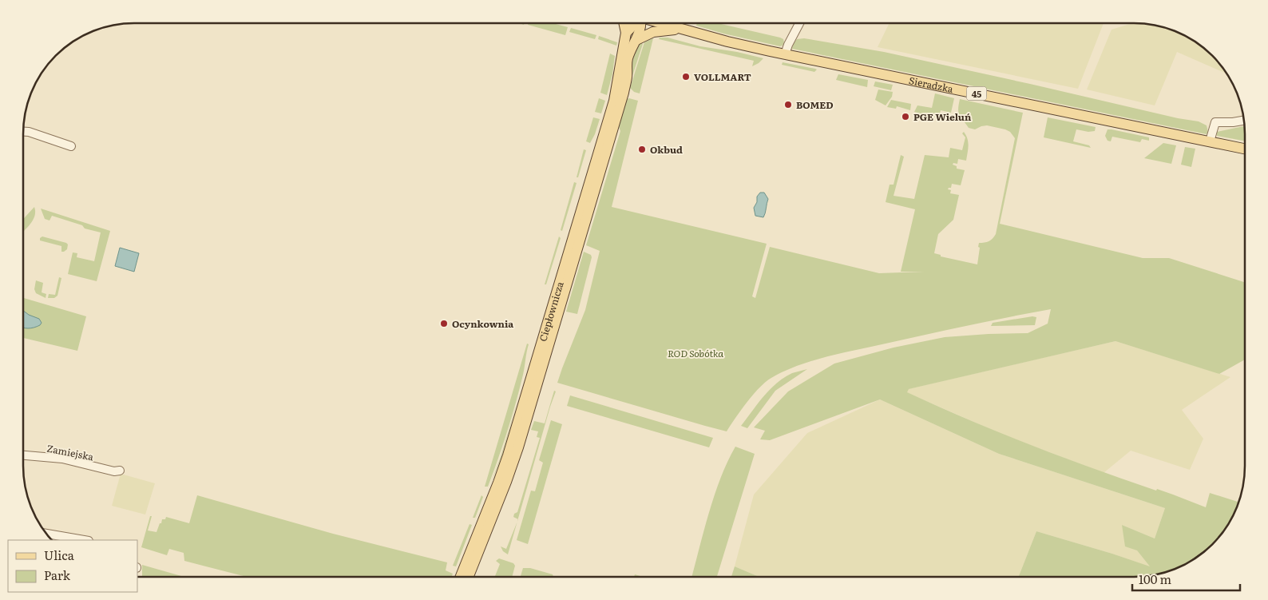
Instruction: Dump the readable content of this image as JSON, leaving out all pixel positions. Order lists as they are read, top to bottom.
{
  "streets": {
    "main road": ["Sieradzka", "45", "Ciepłownicza"],
    "street": ["Zamiejska"]
  },
  "parks": ["ROD Sobótka"],
  "places": [
    "VOLLMART",
    "BOMED",
    "PGE Wieluń",
    "Okbud",
    "Ocynkownia"
  ],
  "legend": ["Ulica", "Park"],
  "scale_bar": "100 m"
}
